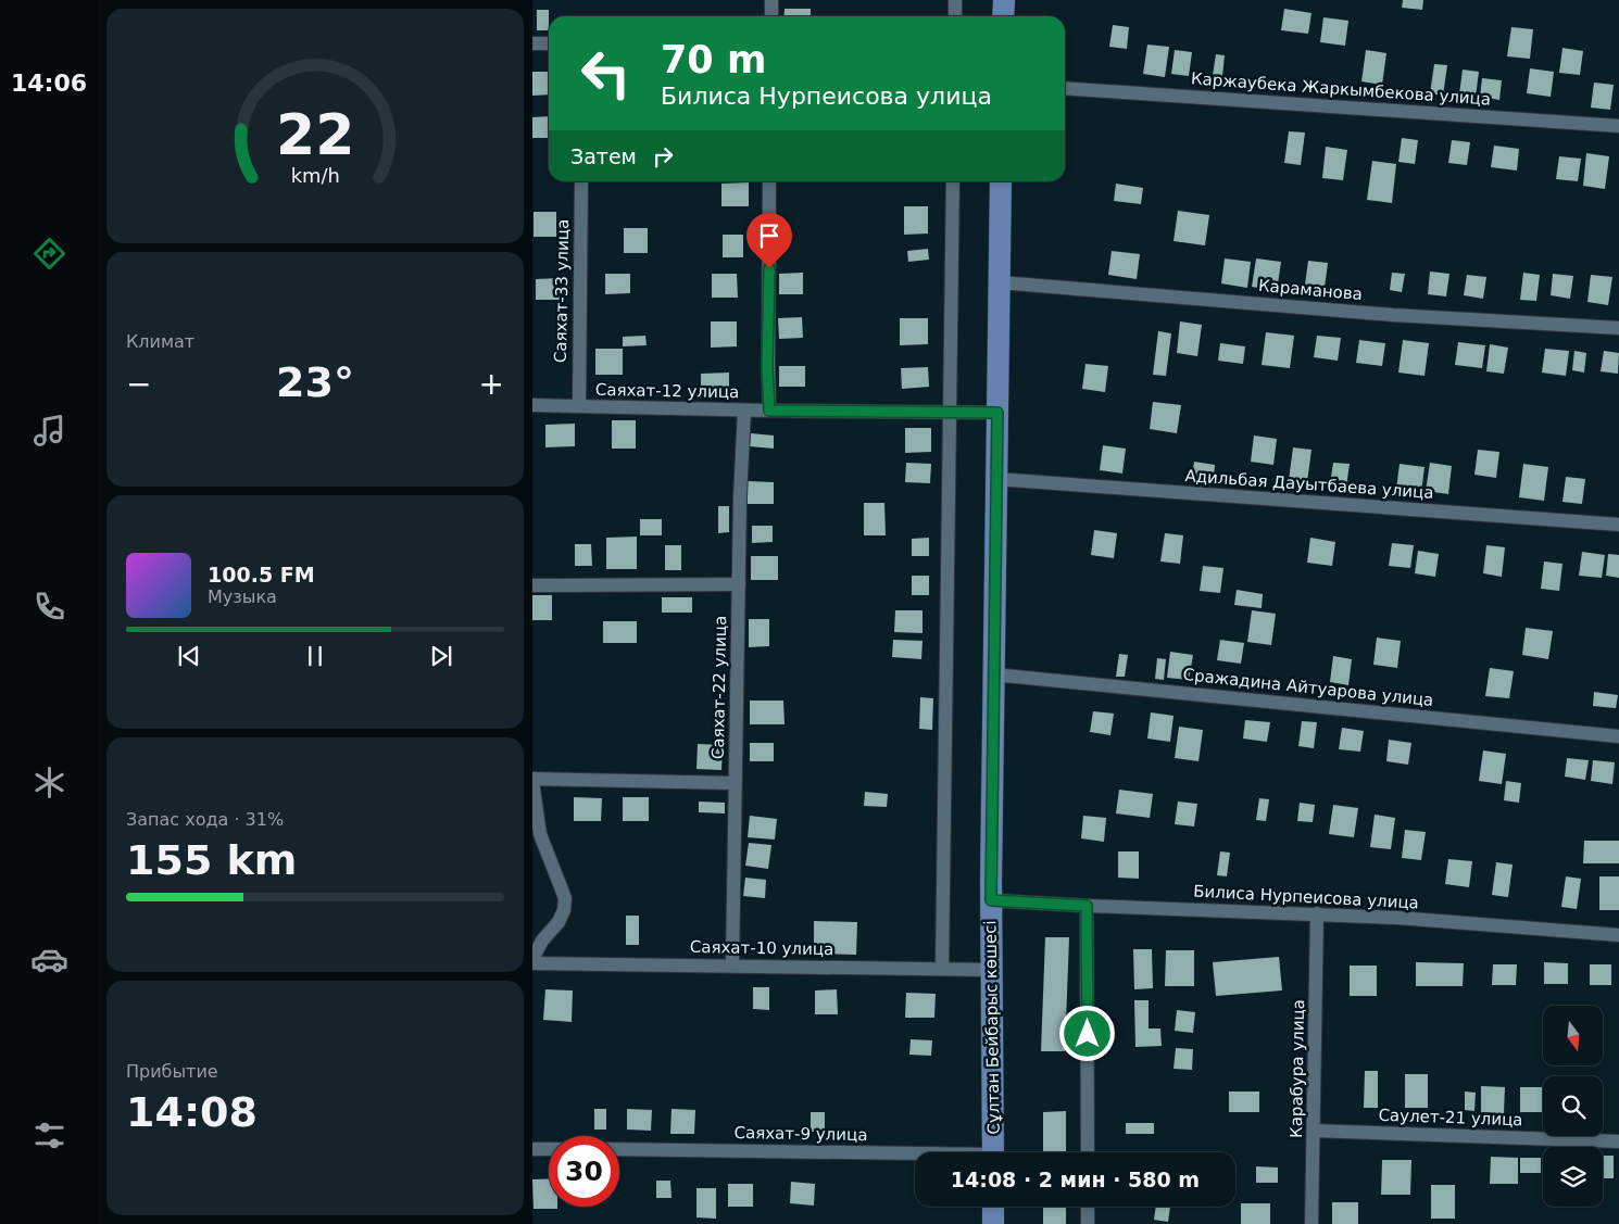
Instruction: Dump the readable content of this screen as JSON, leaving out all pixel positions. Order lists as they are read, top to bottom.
{
  "streets": {
    "main road": ["Сұлтан Бейбарыс көшесі"],
    "street": [
      "Каржаубека Жаркымбекова улица",
      "Караманова",
      "Саяхат-33 улица",
      "Саяхат-12 улица",
      "Адильбая Дауытбаева улица",
      "Саяхат-22 улица",
      "Сражадина Айтуарова улица",
      "Билиса Нурпеисова улица",
      "Саяхат-10 улица",
      "Карабура улица",
      "Саулет-21 улица",
      "Саяхат-9 улица"
    ]
  },
  "crossings": [
    ["Караманова", "Сұлтан Бейбарыс көшесі"],
    ["Саяхат-33 улица", "Саяхат-12 улица"],
    ["Саяхат-12 улица", "Саяхат-22 улица"],
    ["Саяхат-12 улица", "Сұлтан Бейбарыс көшесі"],
    ["Адильбая Дауытбаева улица", "Сұлтан Бейбарыс көшесі"],
    ["Саяхат-22 улица", "Саяхат-10 улица"],
    ["Сражадина Айтуарова улица", "Сұлтан Бейбарыс көшесі"],
    ["Билиса Нурпеисова улица", "Сұлтан Бейбарыс көшесі"],
    ["Билиса Нурпеисова улица", "Карабура улица"],
    ["Саяхат-10 улица", "Сұлтан Бейбарыс көшесі"],
    ["Карабура улица", "Саулет-21 улица"]
  ],
  "north": "bottom",
  "page": {
    "tabs": "14:06",
    "turn": ["70 m", "Билиса Нурпеисова улица"],
    "then": "Затем",
    "tile": [
      "Климат",
      ["Запас хода · 31%", "155 km"],
      ["Прибытие", "14:08"]
    ],
    "heat": ["−", "23°", "+"],
    "song": ["100.5 FM", "Музыка"],
    "limit": "30",
    "trip": "14:08 · 2 мин · 580 m",
    "gauge": ["22", "km/h"]
  }
}
